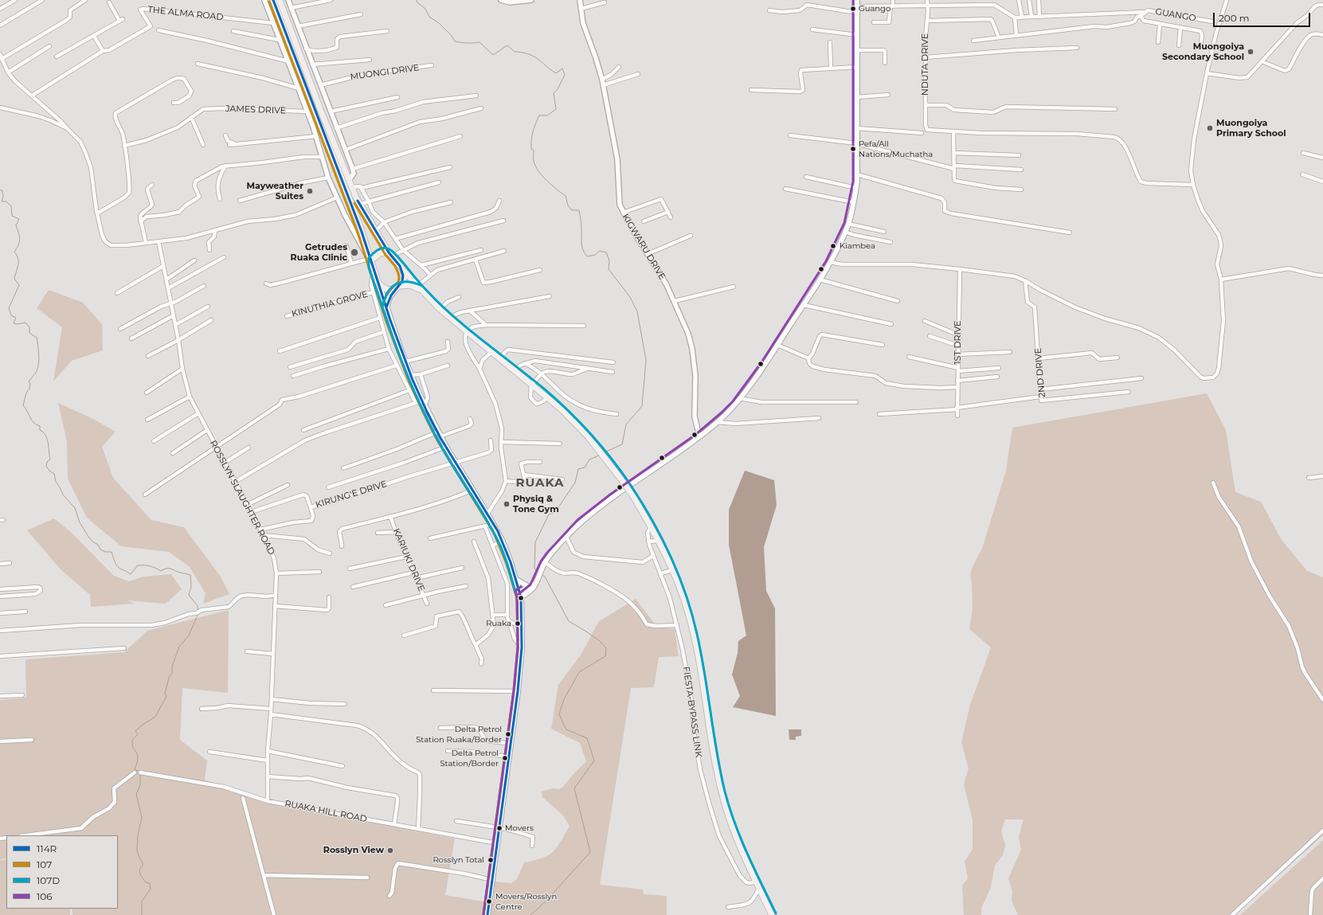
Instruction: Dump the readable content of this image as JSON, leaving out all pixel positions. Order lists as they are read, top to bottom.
{
  "streets": {
    "street": [
      "THE ALMA ROAD",
      "GUANGO",
      "NDUTA DRIVE",
      "MUONGI DRIVE",
      "JAMES DRIVE",
      "KIGWARU DRIVE",
      "KINUTHIA GROVE",
      "1ST DRIVE",
      "2ND DRIVE",
      "KIRUNG'E DRIVE",
      "ROSSLYN SLAUGHTER ROAD",
      "KARIUKI DRIVE",
      "FIESTA-BYPASS LINK",
      "RUAKA HILL ROAD"
    ]
  },
  "crossings": [
    ["KIRUNG'E DRIVE", "ROSSLYN SLAUGHTER ROAD"],
    ["ROSSLYN SLAUGHTER ROAD", "RUAKA HILL ROAD"]
  ],
  "districts": ["RUAKA"],
  "places": [
    "Guango",
    "Muongoiya Secondary School",
    "Muongoiya Primary School",
    "Pefa/All Nations/Muchatha",
    "Mayweather Suites",
    "Kiambea",
    "Getrudes Ruaka Clinic",
    "Physiq & Tone Gym",
    "Ruaka",
    "Delta Petrol Station Ruaka/Border",
    "Delta Petrol Station/Border",
    "Movers",
    "Rosslyn View",
    "Rosslyn Total",
    "Movers/Rosslyn Centre"
  ],
  "lines": [
    "transit line 114R",
    "transit line 106",
    "transit line 107",
    "transit line 107D"
  ],
  "legend": [
    "114R",
    "107",
    "107D",
    "106"
  ],
  "scale_bar": "200 m"
}
